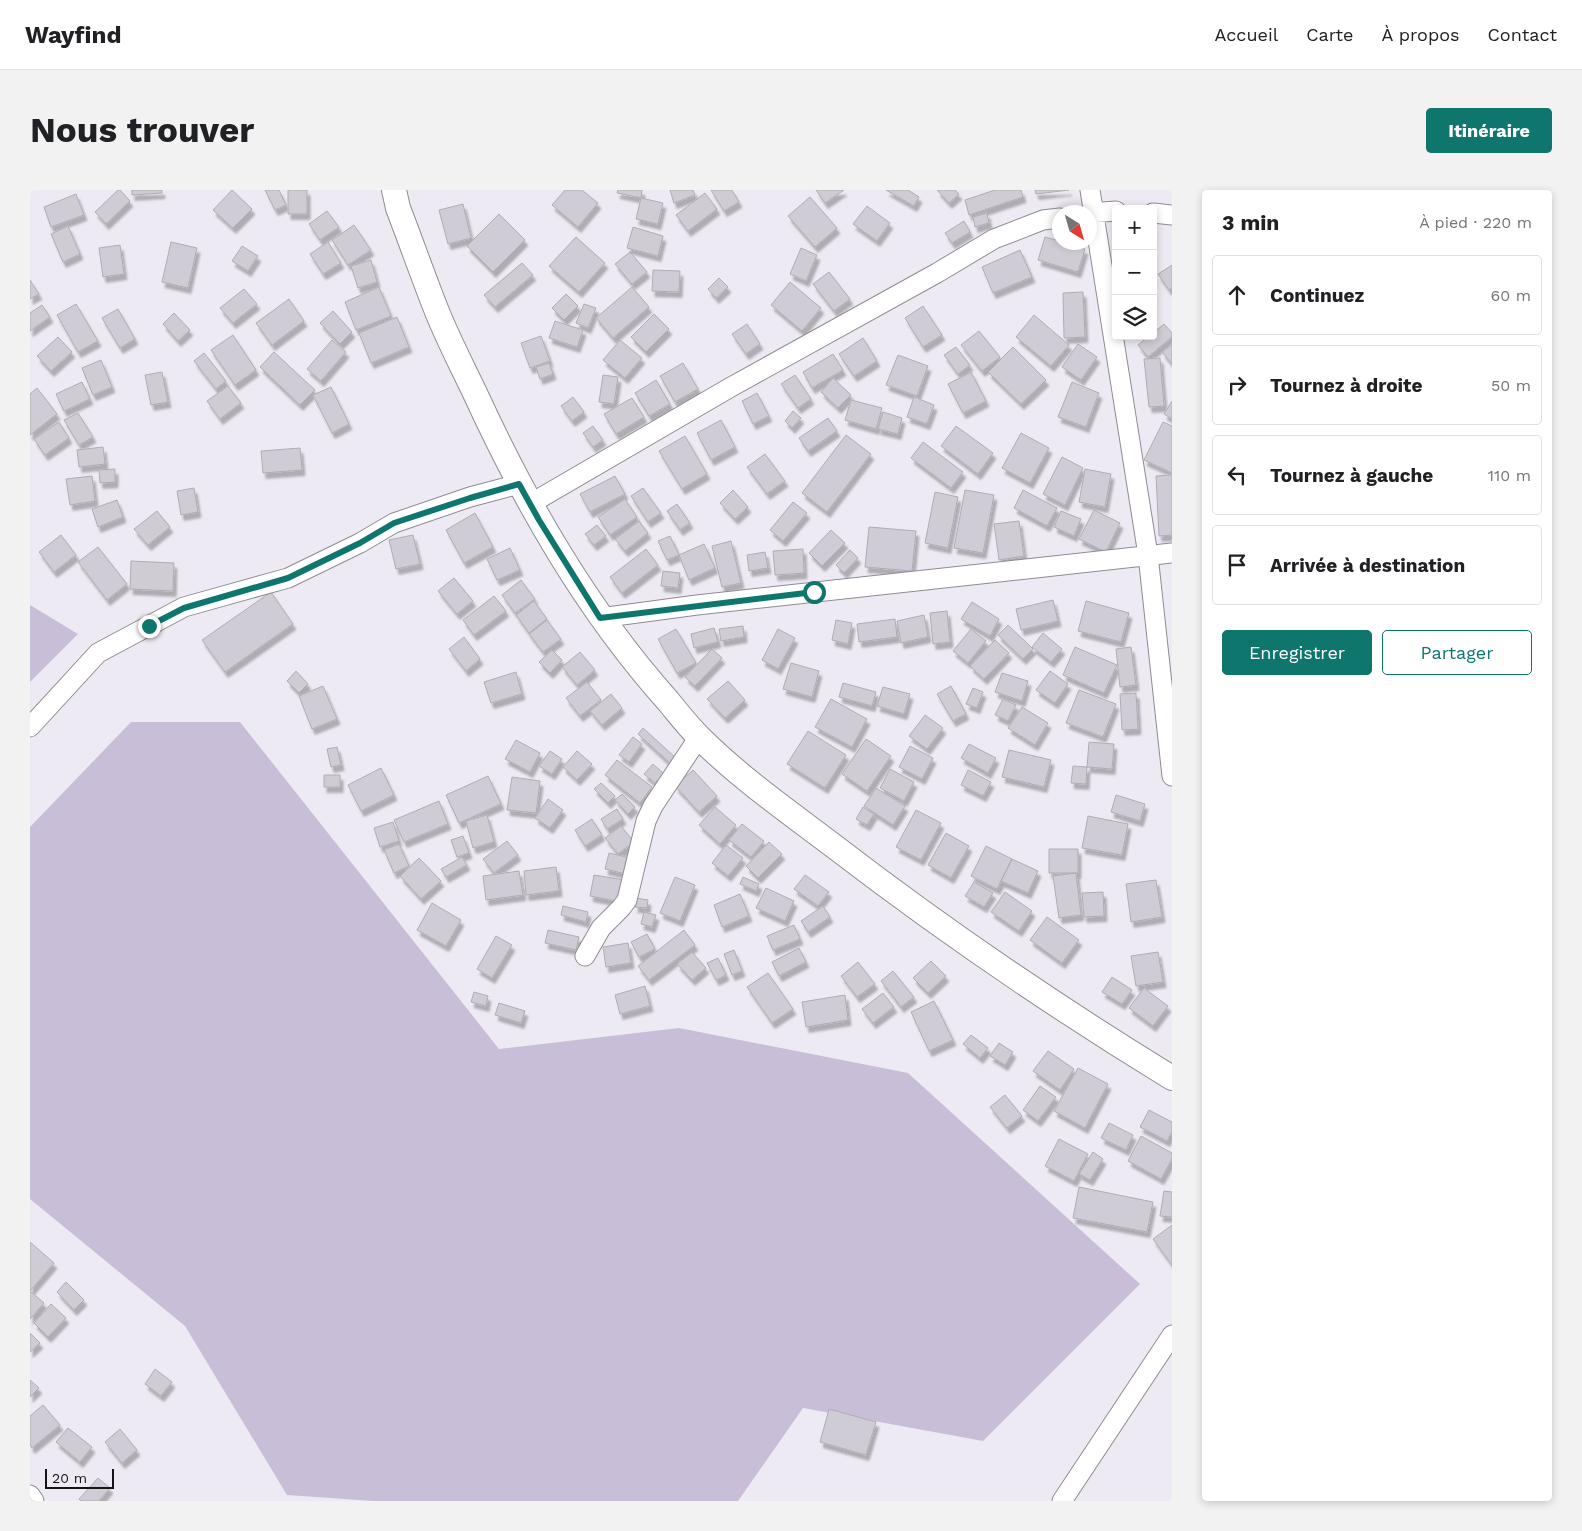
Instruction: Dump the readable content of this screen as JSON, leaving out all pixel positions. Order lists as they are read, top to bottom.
{
  "scale_bar": "20 m",
  "north": "bottom right",
  "page": {
    "header": "Wayfind",
    "nav": [
      "Accueil",
      "Carte",
      "À propos",
      "Contact"
    ],
    "buttons": [
      "Itinéraire",
      ["Enregistrer", "Partager"]
    ],
    "title": "Nous trouver",
    "heading": ["3 min", "À pied · 220 m"],
    "map_buttons": ["+", "−"],
    "list": [
      ["Continuez", "60 m"],
      ["Tournez à droite", "50 m"],
      ["Tournez à gauche", "110 m"],
      "Arrivée à destination"
    ],
    "scale": "20 m"
  }
}
